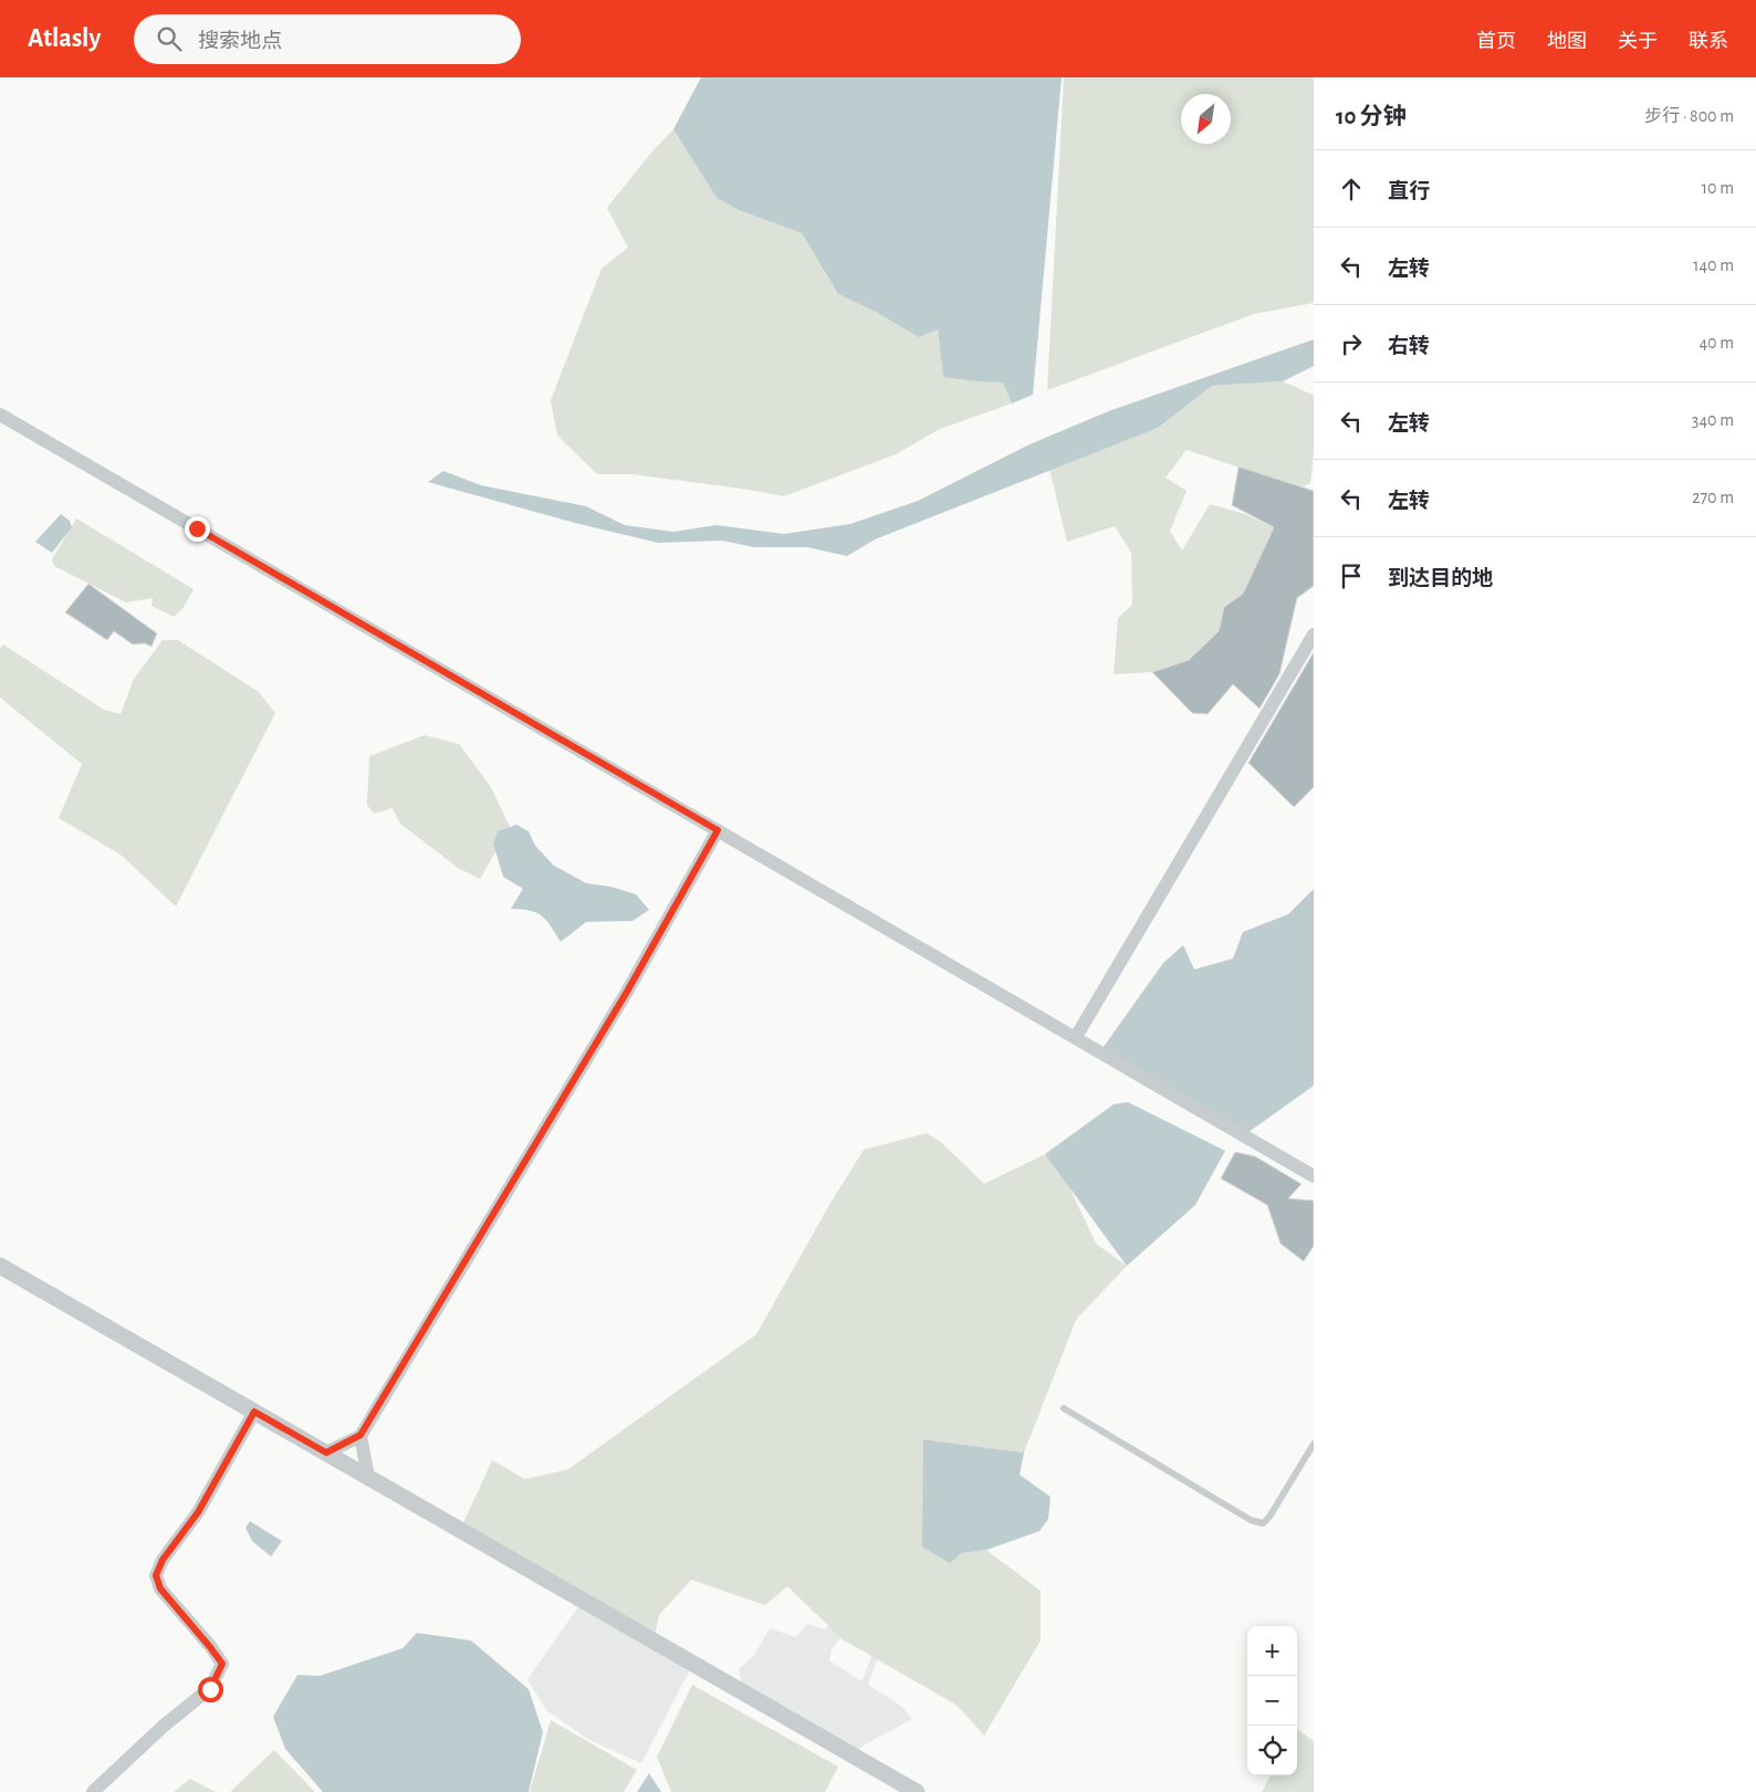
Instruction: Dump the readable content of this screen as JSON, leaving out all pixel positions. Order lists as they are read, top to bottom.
{
  "north": "bottom left",
  "page": {
    "header": "Atlasly",
    "search": "搜索地点",
    "nav": [
      "首页",
      "地图",
      "关于",
      "联系"
    ],
    "heading": ["10 分钟", "步行 · 800 m"],
    "list": [
      ["直行", "10 m"],
      ["左转", "140 m"],
      ["右转", "40 m"],
      ["左转", "340 m"],
      ["左转", "270 m"],
      "到达目的地"
    ],
    "map_buttons": ["+", "−"]
  }
}
